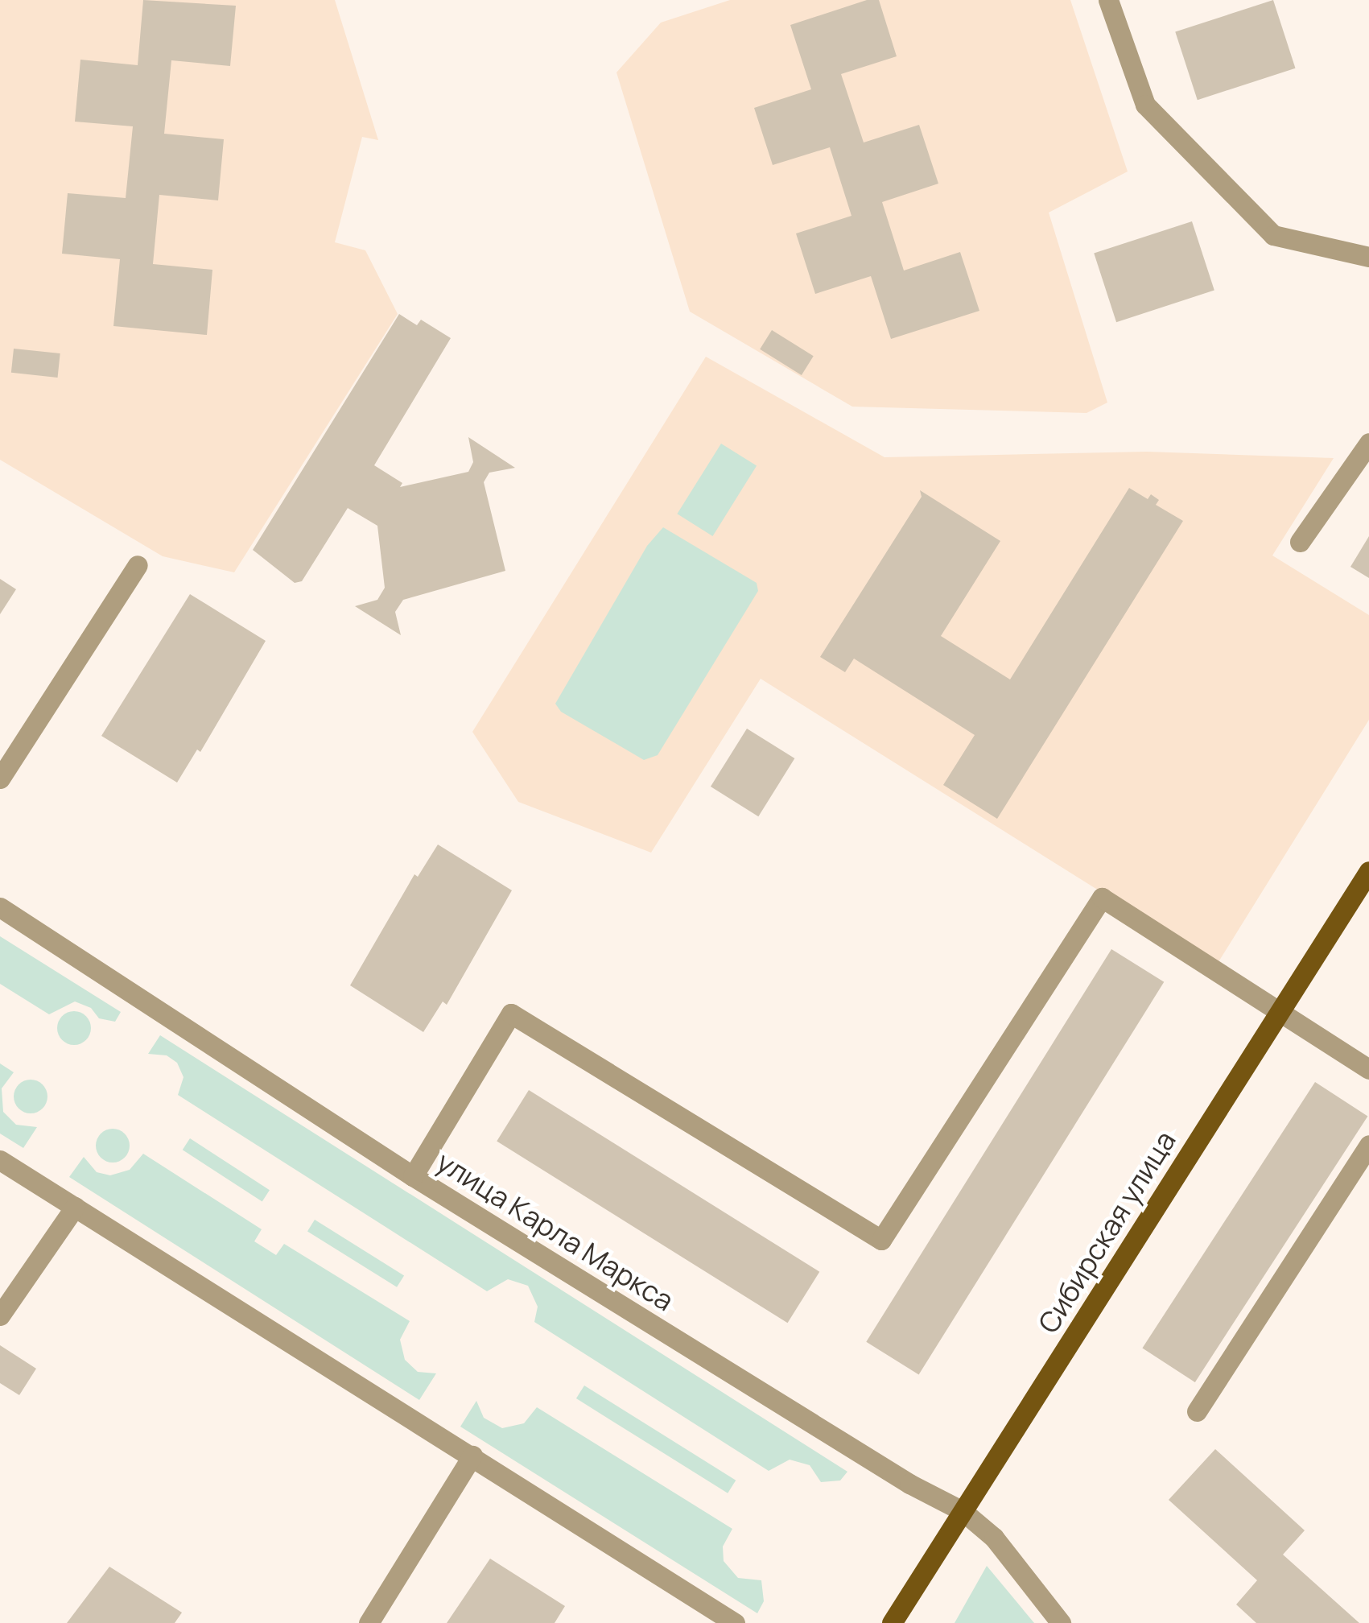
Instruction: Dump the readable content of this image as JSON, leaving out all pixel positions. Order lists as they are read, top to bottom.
{
  "streets": {
    "main road": ["Сибирская улица"],
    "street": ["улица Карла Маркса"]
  },
  "crossings": [
    ["улица Карла Маркса", "Сибирская улица"]
  ]
}
